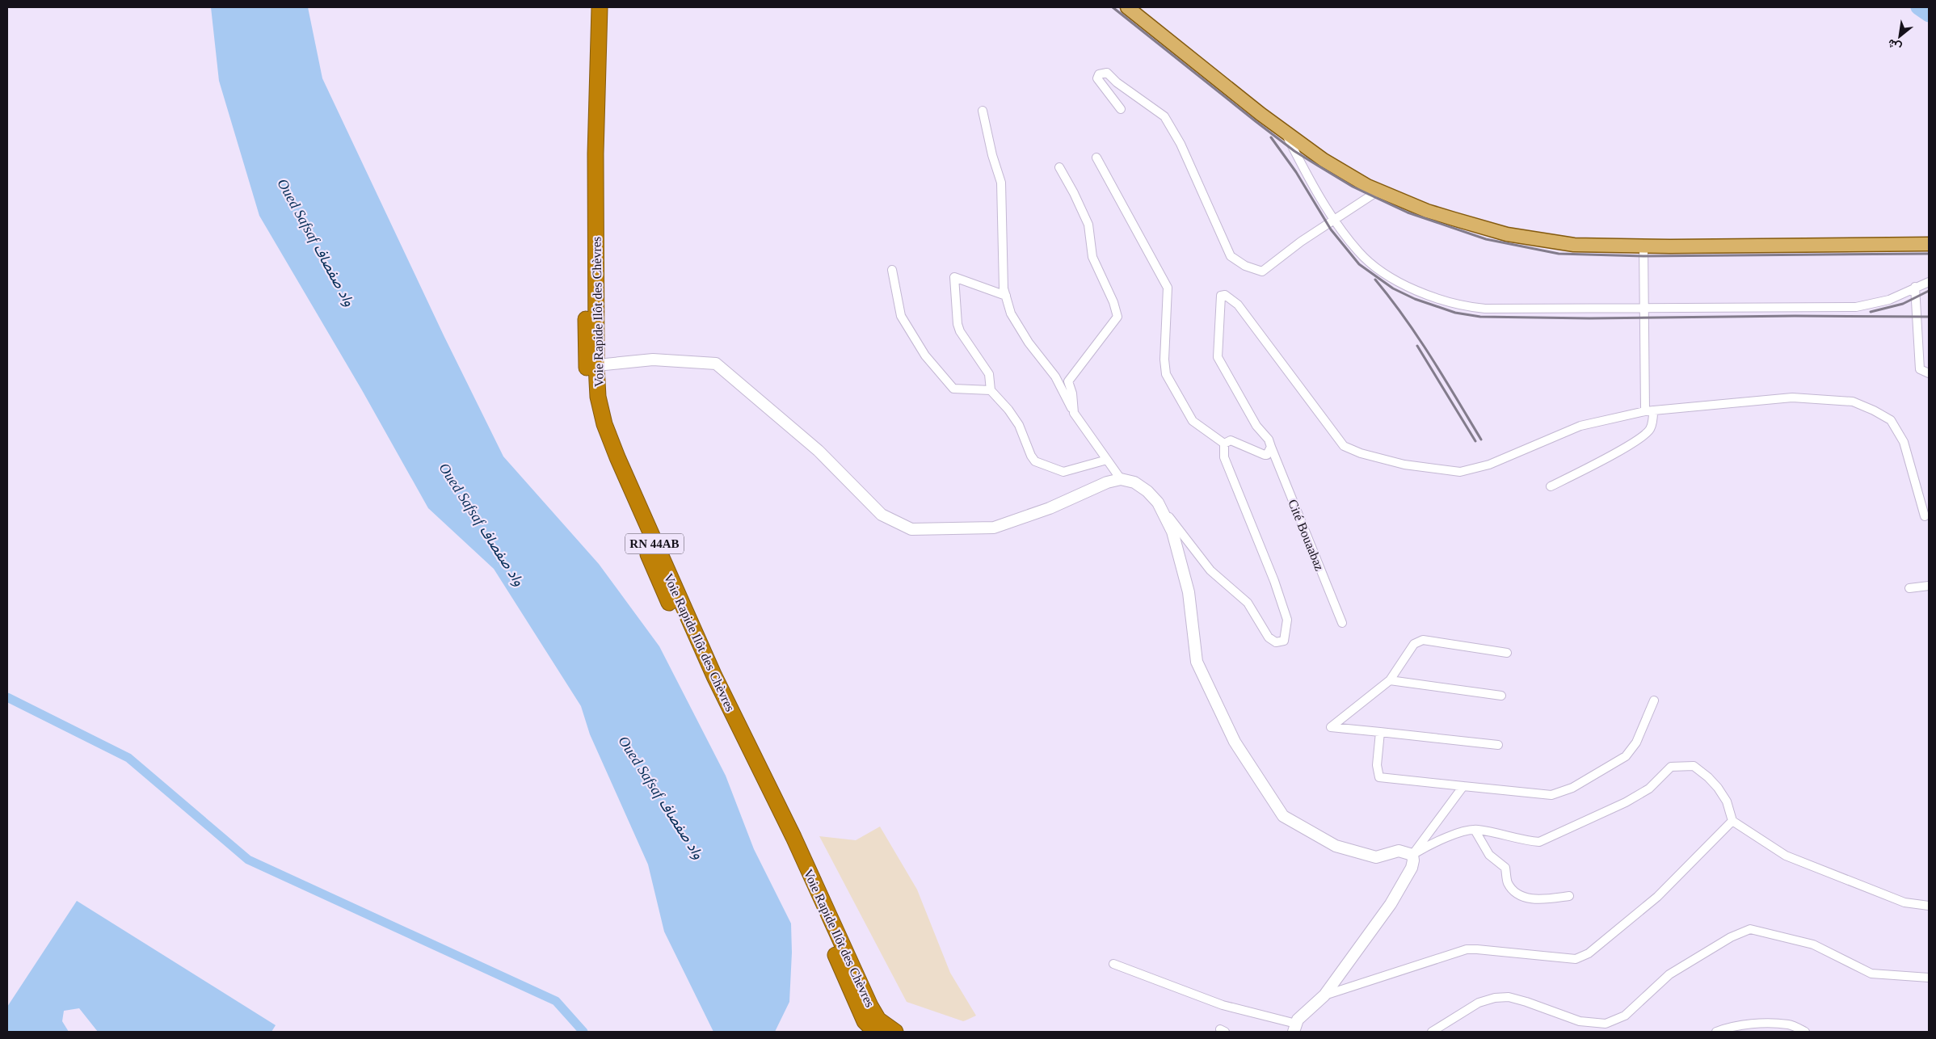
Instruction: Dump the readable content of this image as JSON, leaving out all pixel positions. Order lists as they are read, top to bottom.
{
  "streets": {
    "highway": ["Voie Rapide Ilôt des Chèvres", "RN 44AB"],
    "street": ["Cité Bouaabaz"]
  },
  "water": ["Oued Safsaf واد صفصاف"],
  "north": "bottom left"
}
